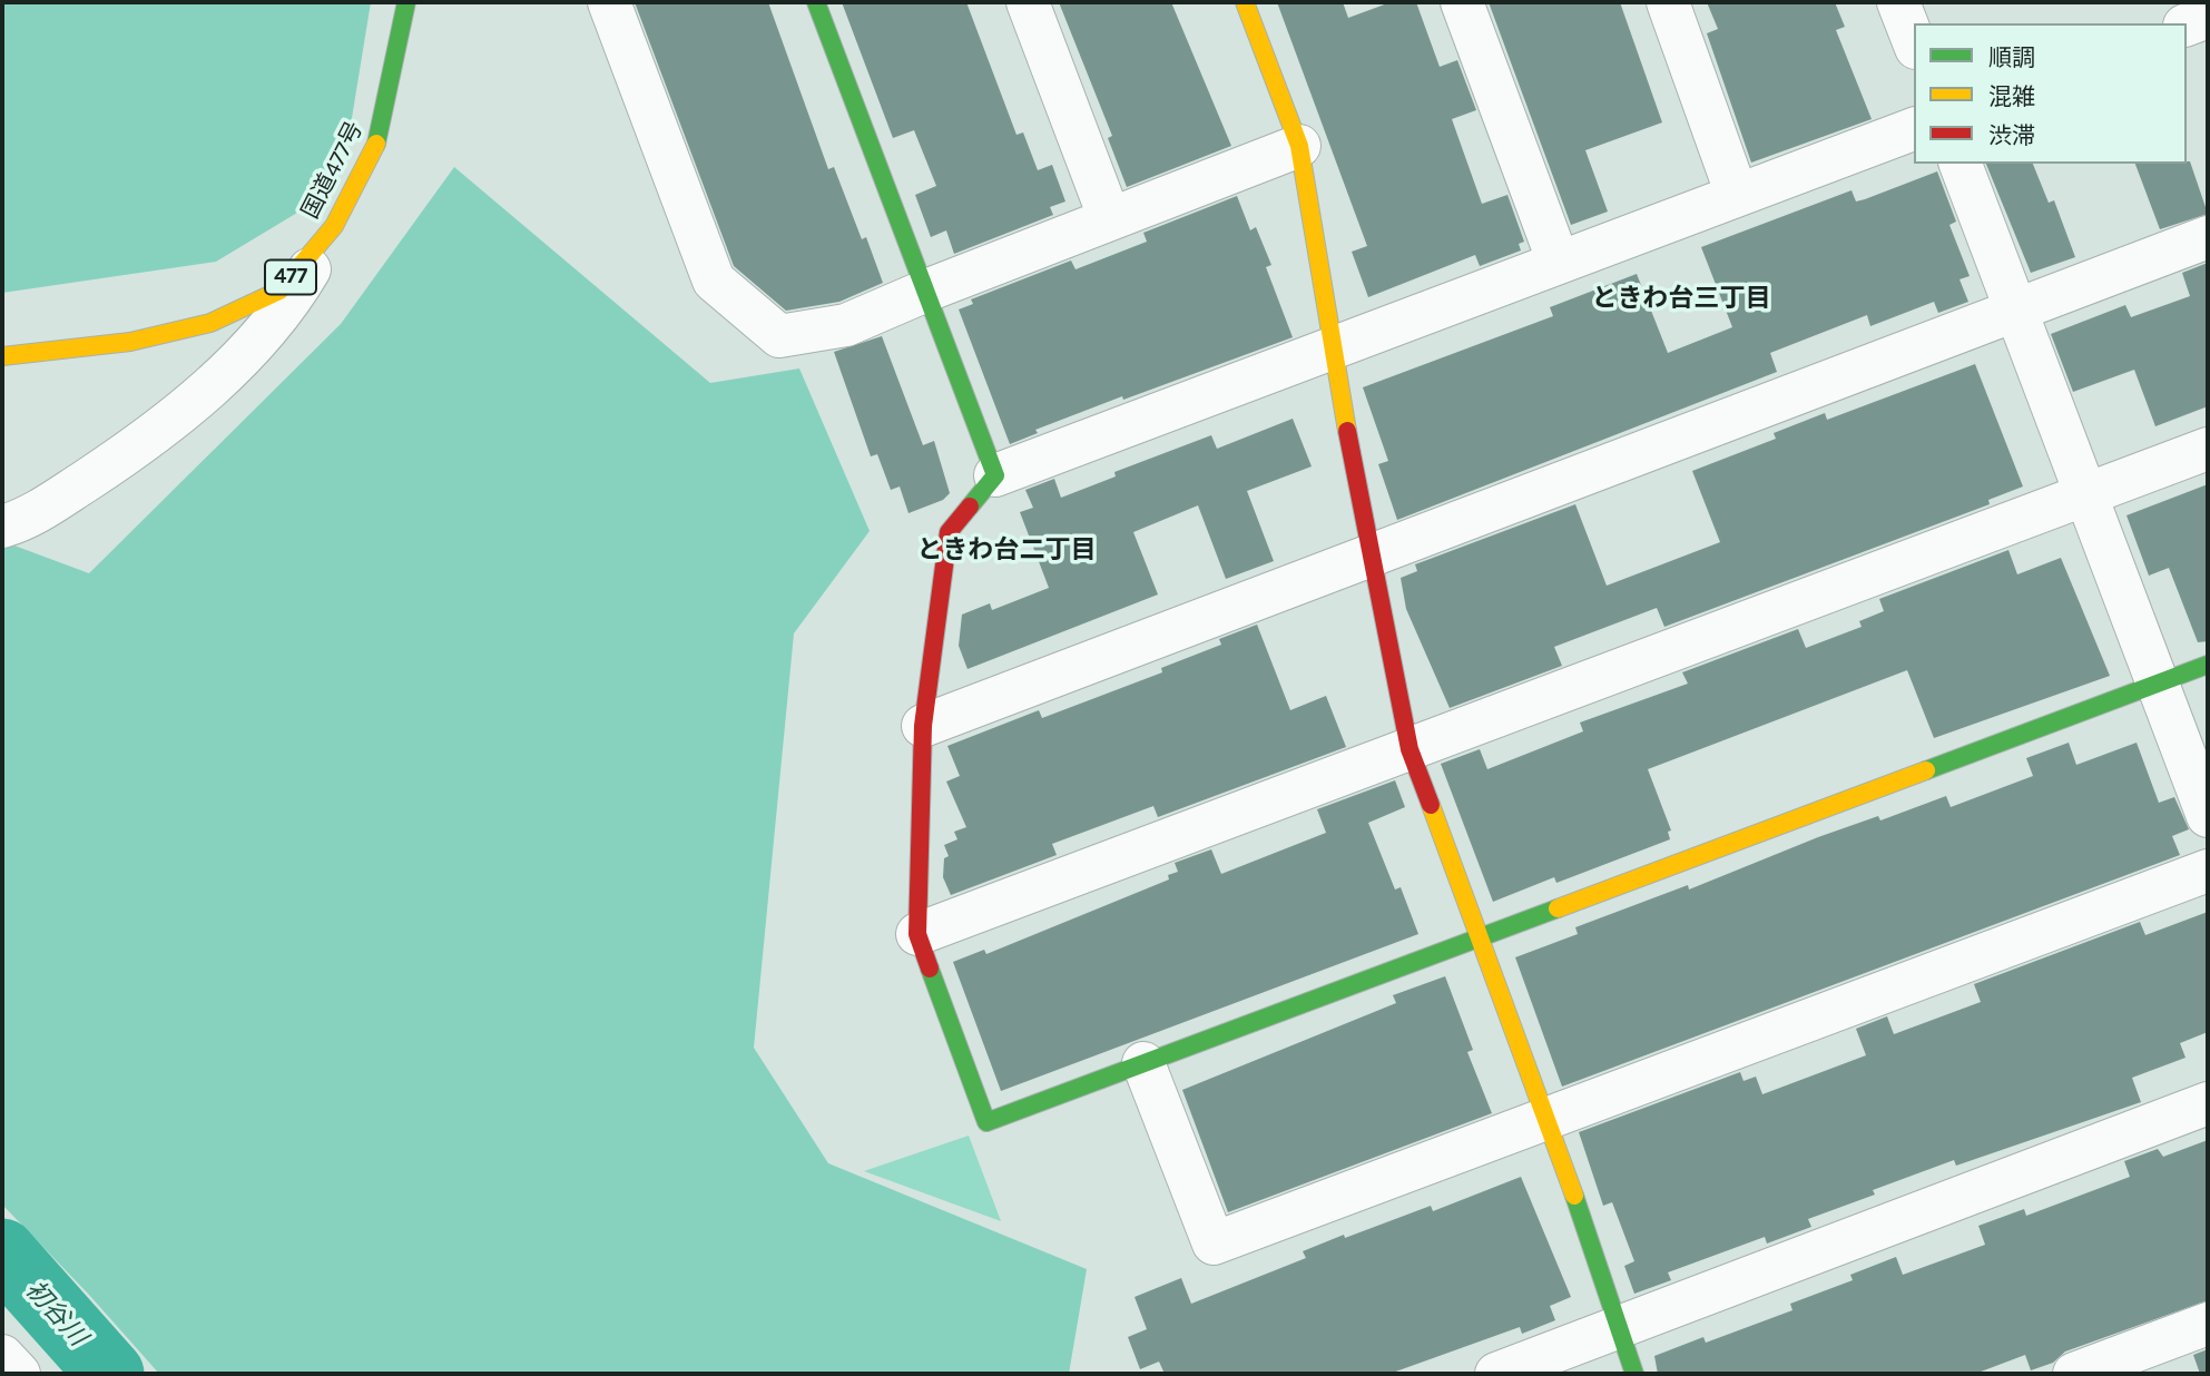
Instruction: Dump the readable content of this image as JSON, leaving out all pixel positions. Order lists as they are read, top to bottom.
{
  "streets": {
    "main road": ["国道477号", "477"]
  },
  "districts": ["ときわ台三丁目", "ときわ台二丁目"],
  "water": ["初谷川"],
  "legend": ["順調", "混雑", "渋滞"]
}
